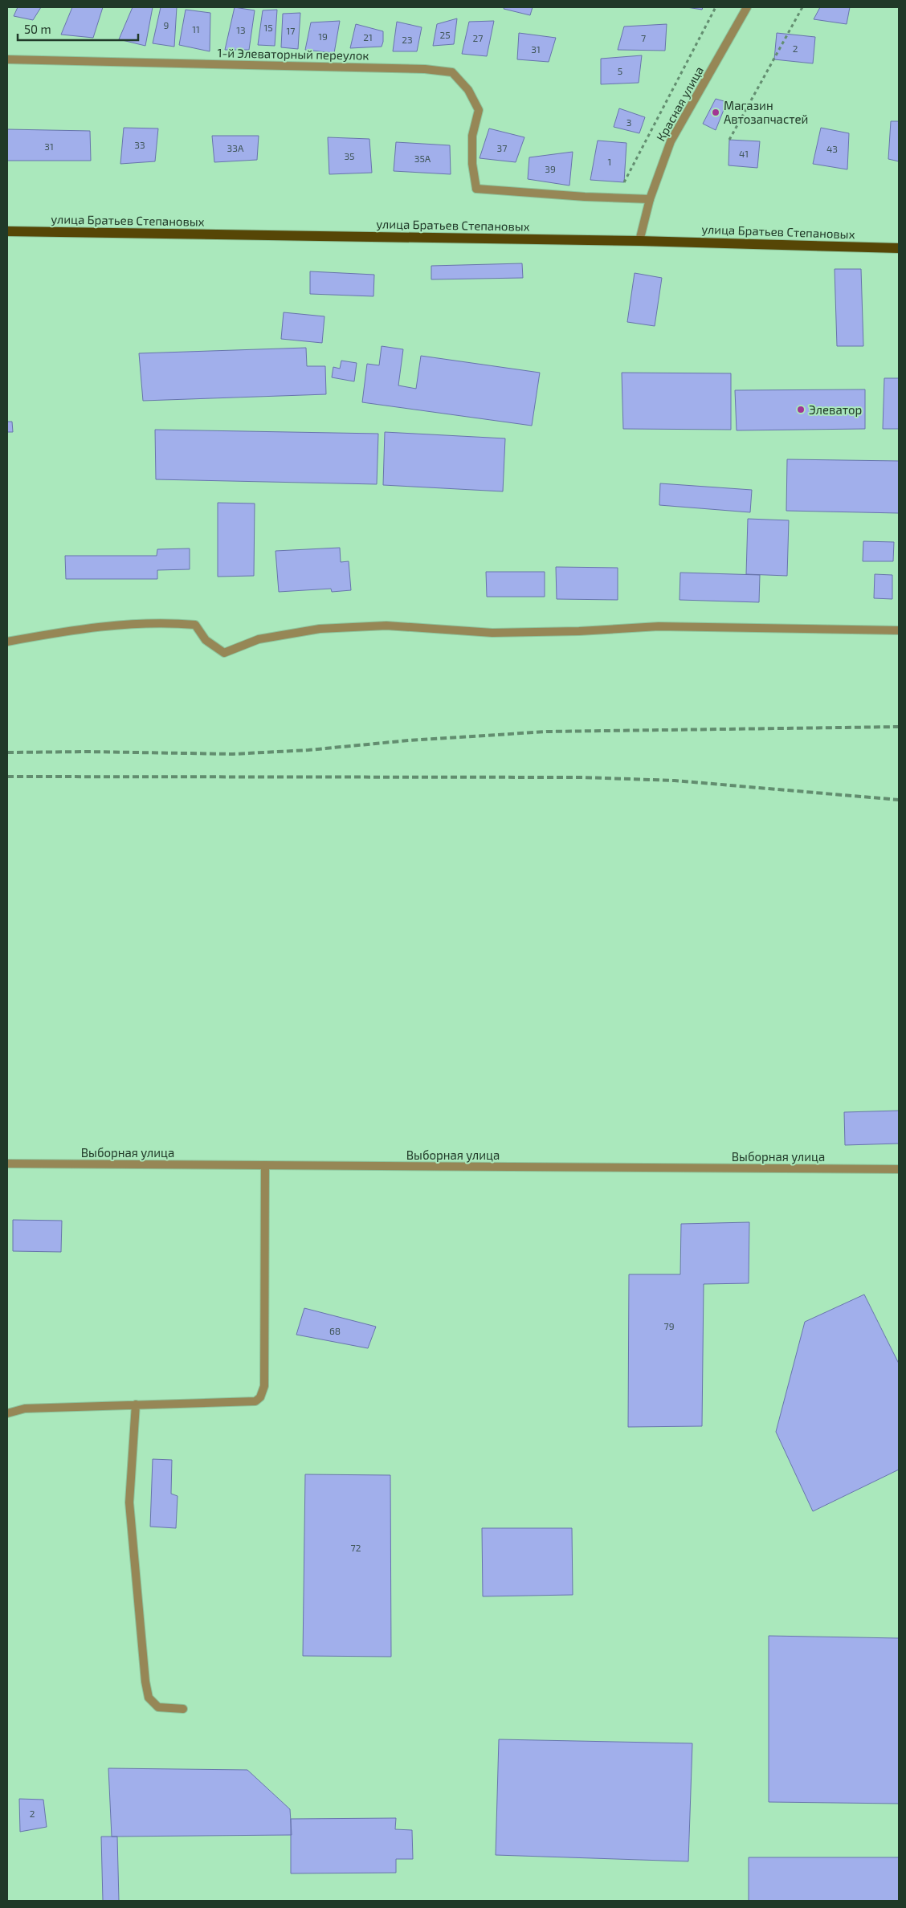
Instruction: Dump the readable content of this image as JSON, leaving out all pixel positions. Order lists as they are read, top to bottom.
{
  "streets": {
    "main road": ["улица Братьев Степановых"],
    "street": ["1-й Элеваторный переулок", "Красная улица", "Выборная улица"]
  },
  "crossings": [
    ["1-й Элеваторный переулок", "Красная улица"],
    ["Красная улица", "улица Братьев Степановых"]
  ],
  "places": ["Магазин Автозапчастей", "Элеватор"],
  "house_numbers": [
    "9",
    "15",
    "11",
    "13",
    "17",
    "25",
    "19",
    "21",
    "27",
    "7",
    "23",
    "2",
    "31",
    "5",
    "3",
    "33",
    "31",
    "33А",
    "37",
    "43",
    "41",
    "35",
    "35А",
    "1",
    "39",
    "79",
    "68",
    "72",
    "2"
  ],
  "scale_bar": "50 m"
}
